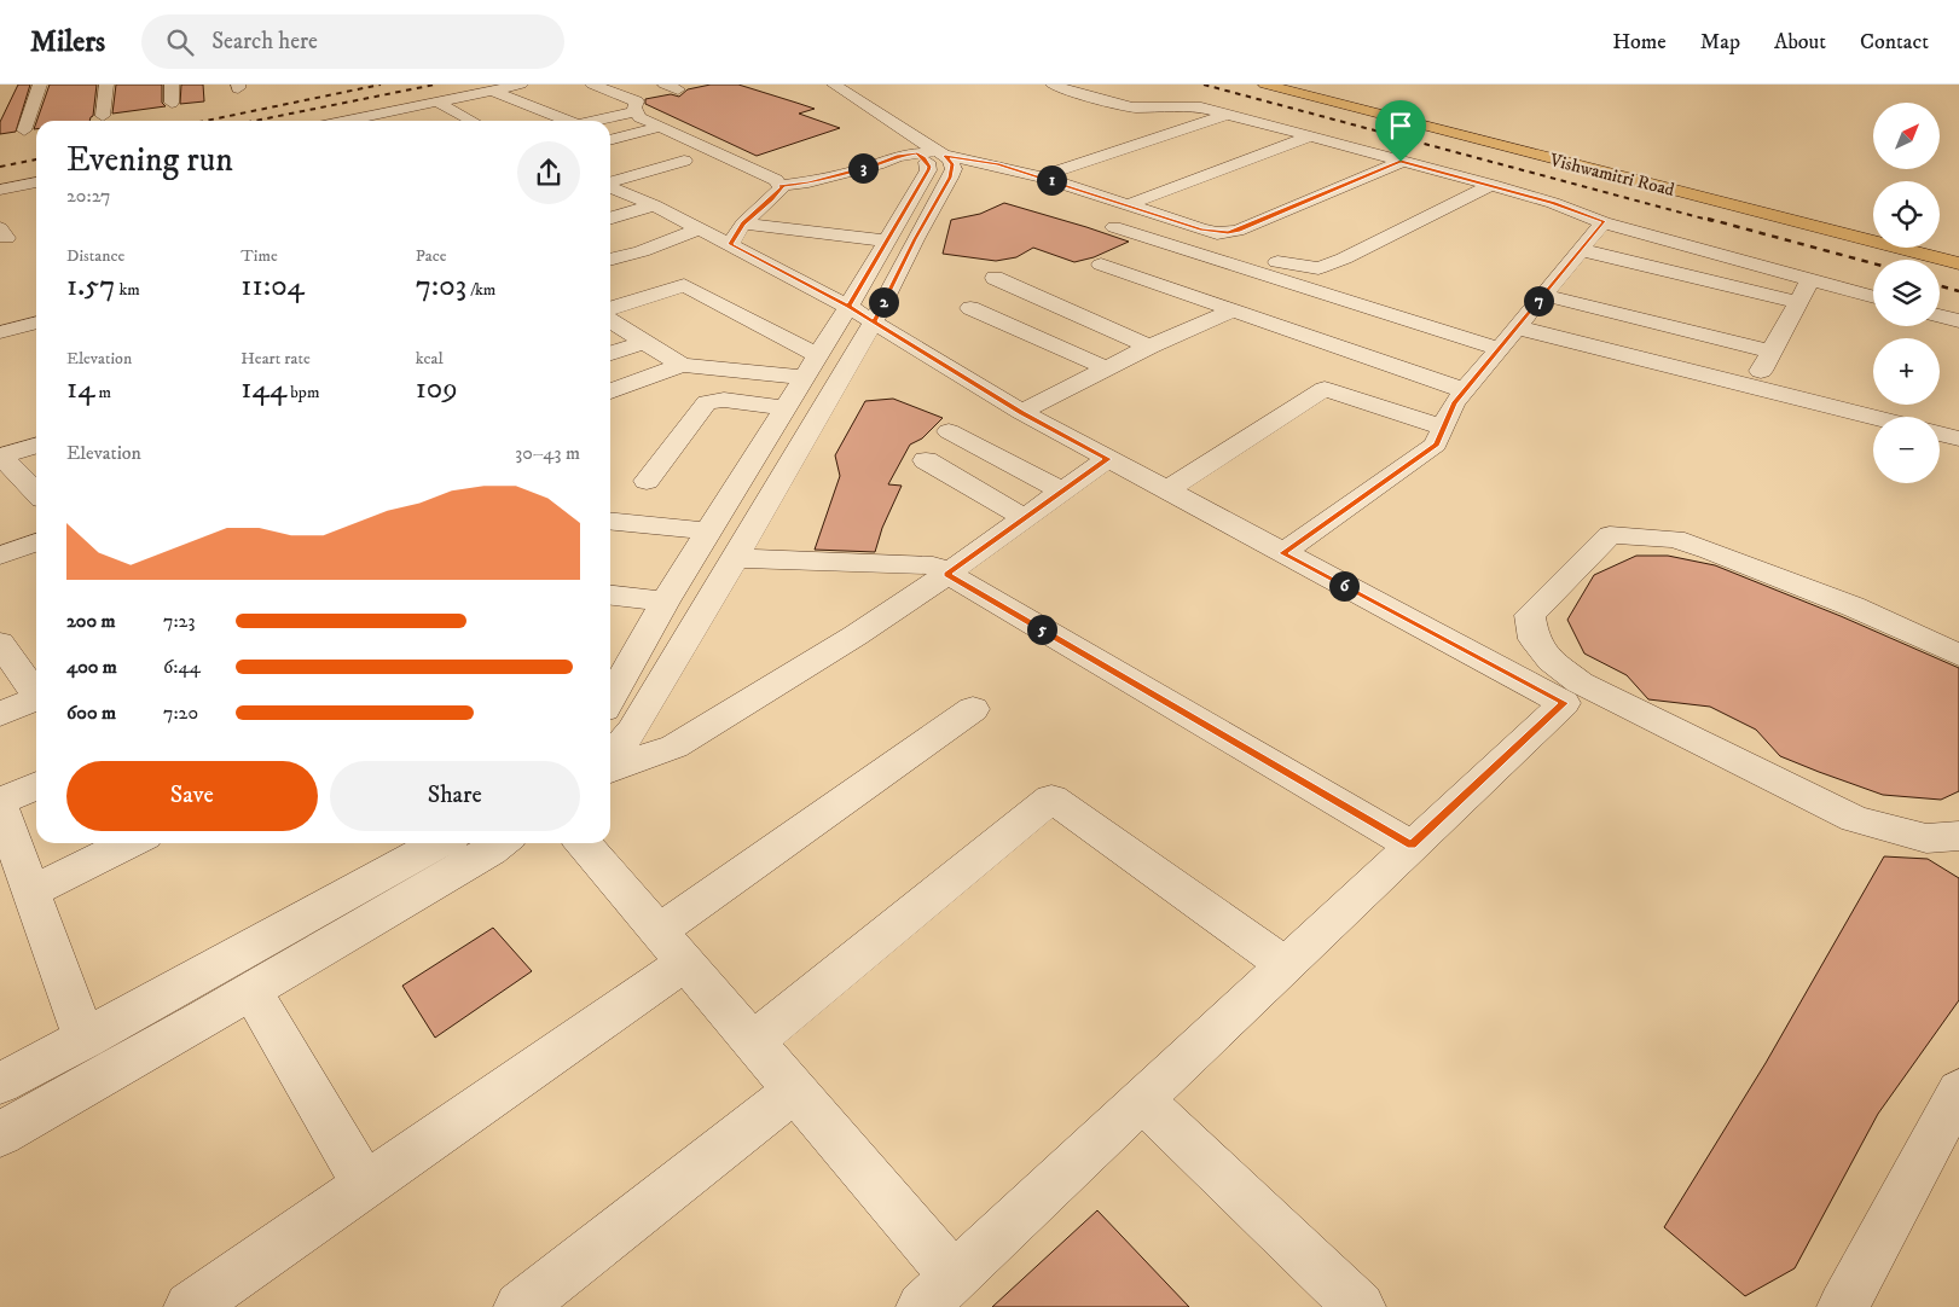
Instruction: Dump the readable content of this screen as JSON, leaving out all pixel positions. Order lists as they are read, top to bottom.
{
  "streets": {
    "main road": ["Vishwamitri Road"]
  },
  "north": "top right",
  "page": {
    "header": "Milers",
    "search": "Search here",
    "nav": [
      "Home",
      "Map",
      "About",
      "Contact"
    ],
    "map_buttons": ["+", "−"],
    "heading": ["Evening run", "20:27"],
    "pins": [
      "3",
      "1",
      "7",
      "2",
      "6",
      "5"
    ],
    "stats": [
      ["Distance", "1.57 km"],
      ["Time", "11:04"],
      ["Pace", "7:03 /km"],
      ["Elevation", "14 m"],
      ["Heart rate", "144 bpm"],
      ["kcal", "109"]
    ],
    "chart": ["Elevation", "30–43 m"],
    "list": [
      {
        "name": "200 m",
        "note": "7:23"
      },
      {
        "name": "400 m",
        "note": "6:44"
      },
      {
        "name": "600 m",
        "note": "7:20"
      }
    ],
    "buttons": ["Save", "Share"]
  }
}
